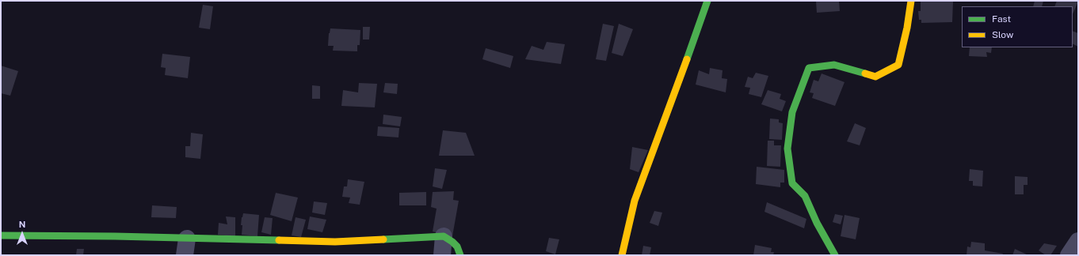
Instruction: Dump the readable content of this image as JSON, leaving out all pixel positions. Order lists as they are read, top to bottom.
{
  "legend": ["Fast", "Slow"],
  "north": "top"
}
